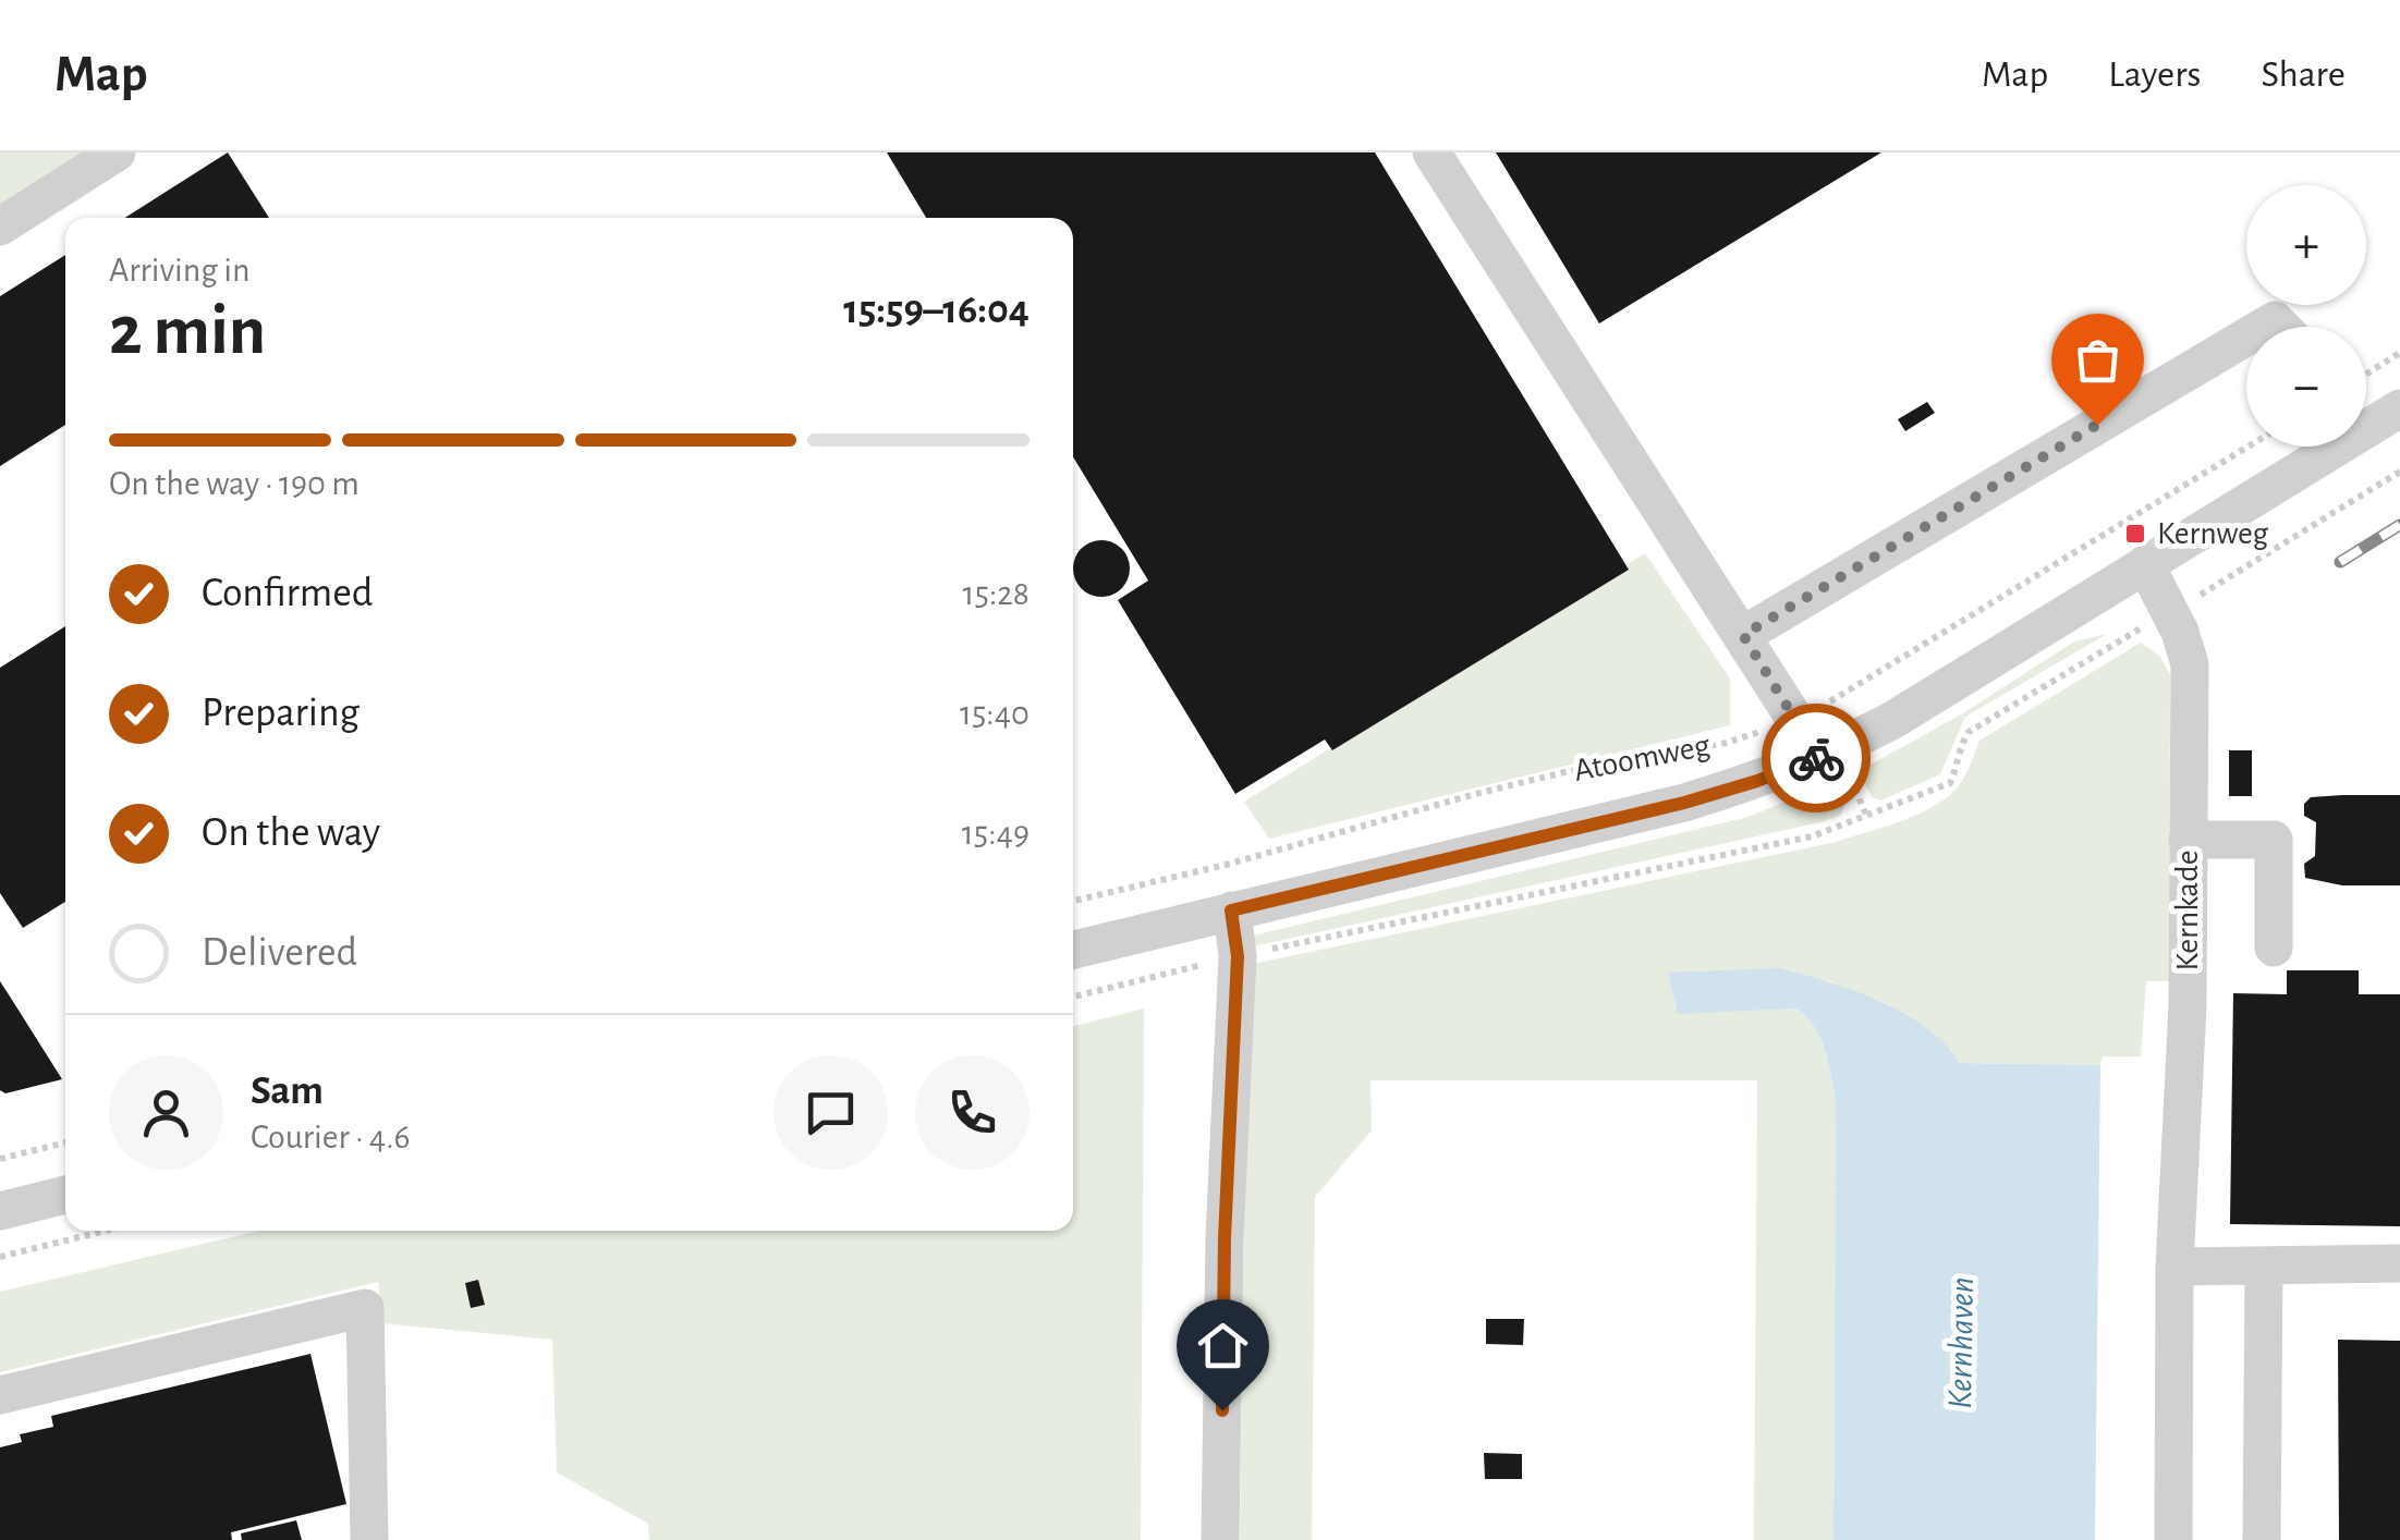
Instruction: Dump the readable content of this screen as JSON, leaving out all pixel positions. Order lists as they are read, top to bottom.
{
  "streets": {
    "street": ["Atoomweg", "Kernkade"]
  },
  "crossings": [
    ["Atoomweg", "Kernkade"]
  ],
  "water": ["Kernhaven"],
  "places": {
    "transit": ["Kernweg"]
  },
  "page": {
    "header": "Map",
    "nav": ["Map", "Layers", "Share"],
    "map_buttons": ["+", "−"],
    "heading": ["2 min", "Arriving in", "15:59–16:04"],
    "panel": ["Sam", "Courier · 4.6"],
    "bar": "On the way · 190 m",
    "list": [
      ["Confirmed", "15:28"],
      ["Preparing", "15:40"],
      ["On the way", "15:49"],
      "Delivered"
    ]
  }
}
